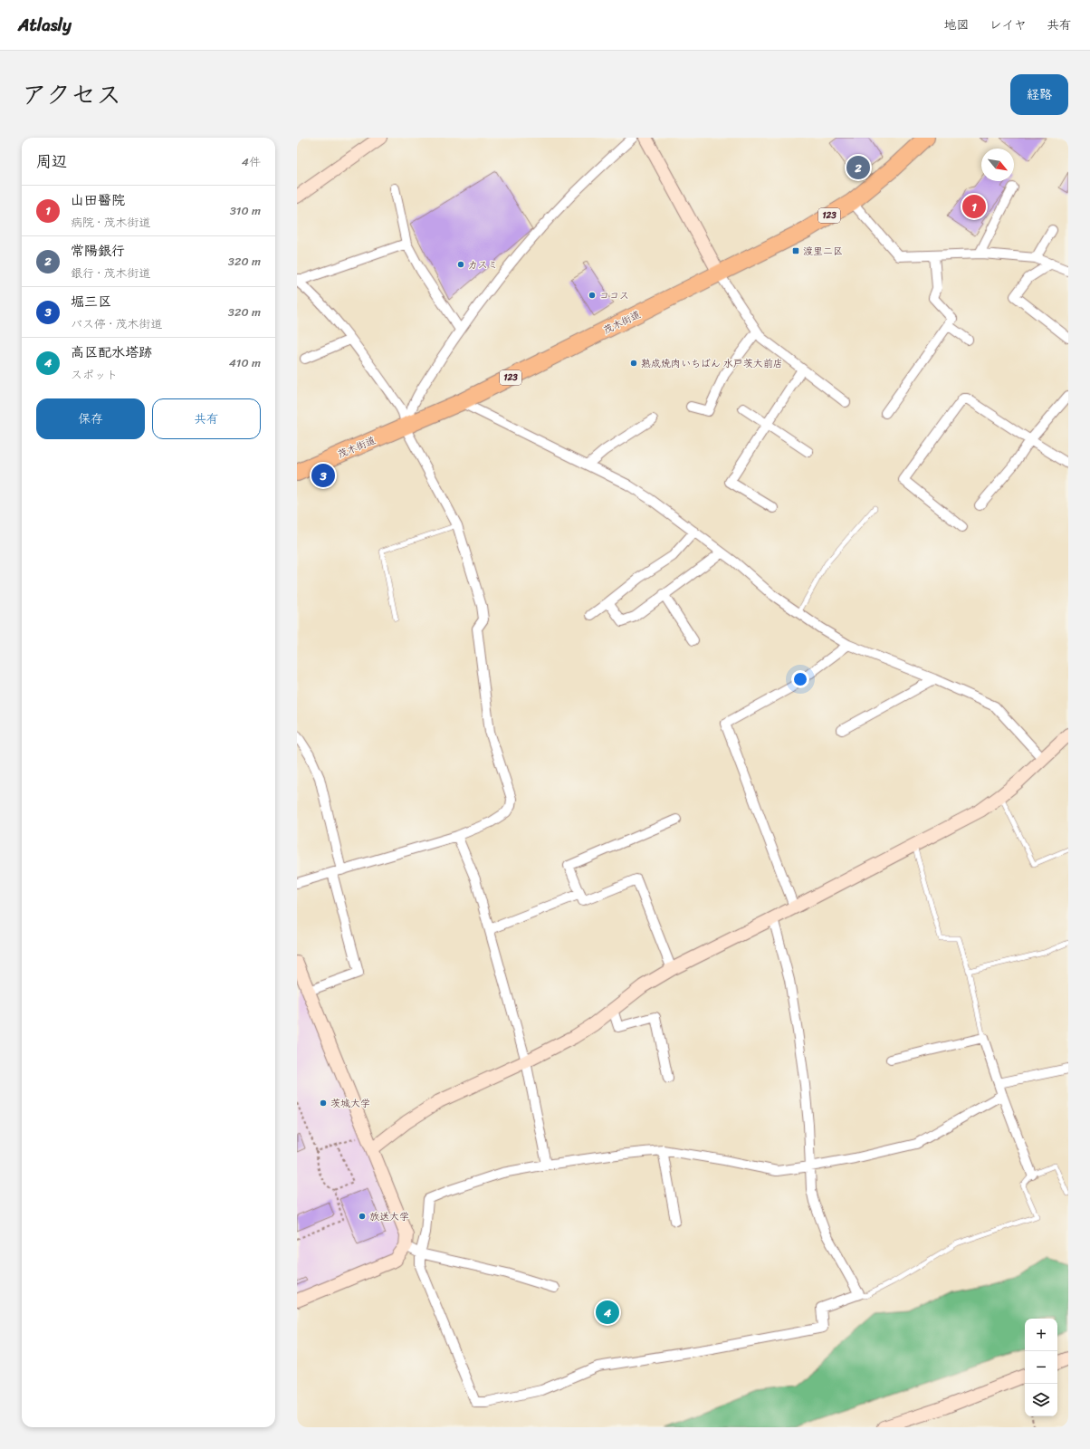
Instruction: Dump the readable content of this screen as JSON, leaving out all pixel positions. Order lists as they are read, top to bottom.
{
  "streets": {
    "highway": ["123", "茂木街道"]
  },
  "places": {
    "transit": ["渡里二区"],
    "other": [
      "カスミ",
      "ココス",
      "熟成焼肉いちばん 水戸茨大前店",
      "茨城大学",
      "放送大学"
    ]
  },
  "north": "bottom right",
  "page": {
    "header": "Atlasly",
    "nav": ["地図", "レイヤ", "共有"],
    "title": "アクセス",
    "buttons": [
      "経路",
      ["保存", "共有"]
    ],
    "heading": ["周辺", "4件"],
    "pins": [
      "2",
      "1",
      "3",
      "4"
    ],
    "list": [
      {
        "mark": "1",
        "name": "山田醫院",
        "note": "病院 · 茂木街道",
        "value": "310 m"
      },
      {
        "mark": "2",
        "name": "常陽銀行",
        "note": "銀行 · 茂木街道",
        "value": "320 m"
      },
      {
        "mark": "3",
        "name": "堀三区",
        "note": "バス停 · 茂木街道",
        "value": "320 m"
      },
      {
        "mark": "4",
        "name": "高区配水塔跡",
        "note": "スポット",
        "value": "410 m"
      }
    ],
    "map_buttons": ["+", "−"]
  }
}
